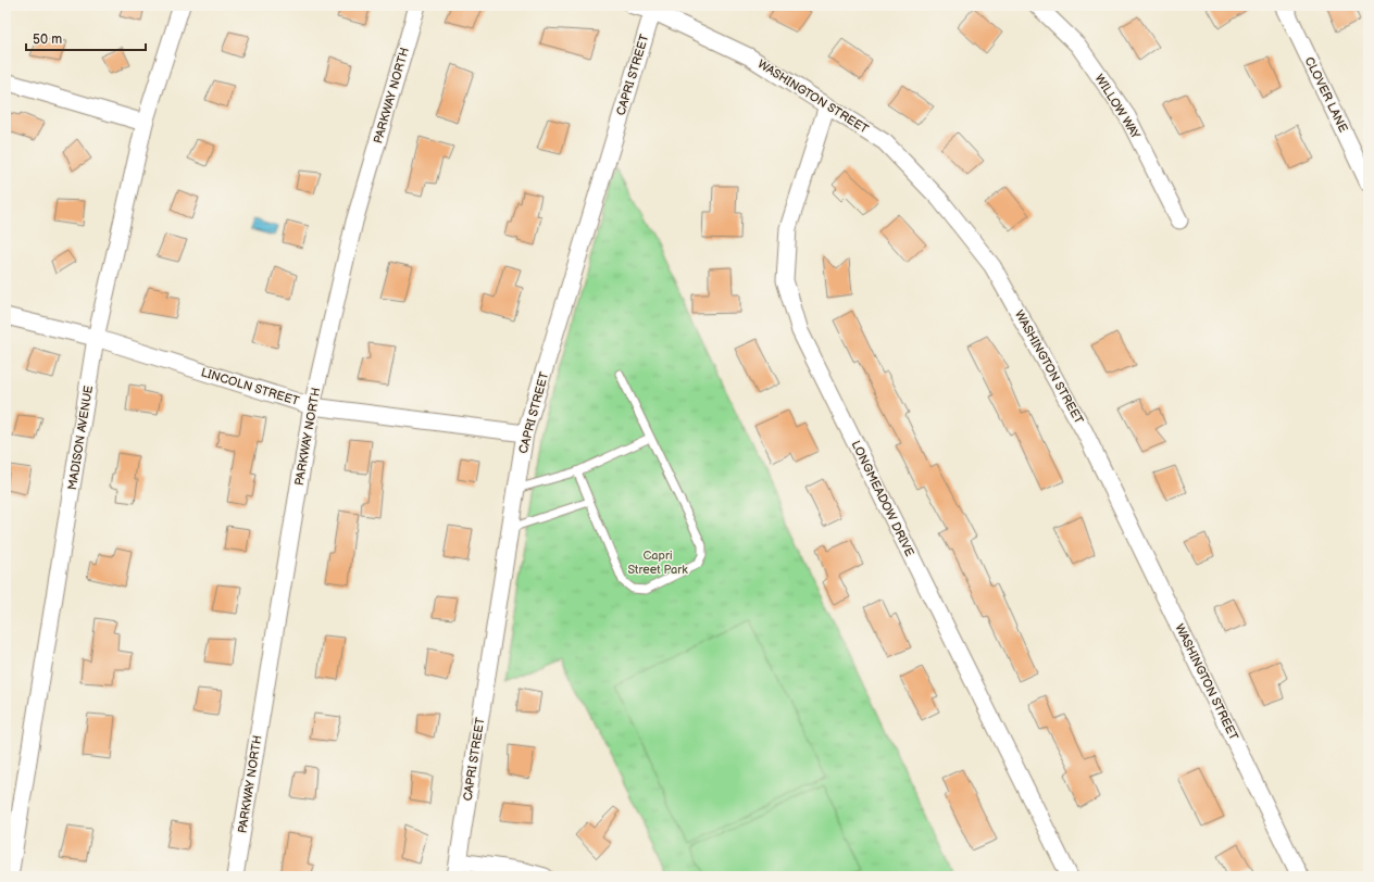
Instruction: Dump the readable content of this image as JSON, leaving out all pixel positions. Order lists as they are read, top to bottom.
{
  "streets": {
    "street": [
      "CAPRI STREET",
      "CLOVER LANE",
      "PARKWAY NORTH",
      "WASHINGTON STREET",
      "WILLOW WAY",
      "LINCOLN STREET",
      "MADISON AVENUE",
      "LONGMEADOW DRIVE"
    ]
  },
  "crossings": [
    ["CAPRI STREET", "WASHINGTON STREET"],
    ["CAPRI STREET", "LINCOLN STREET"],
    ["PARKWAY NORTH", "LINCOLN STREET"],
    ["WASHINGTON STREET", "LONGMEADOW DRIVE"],
    ["LINCOLN STREET", "MADISON AVENUE"]
  ],
  "parks": ["Capri Street Park"],
  "scale_bar": "50 m"
}
